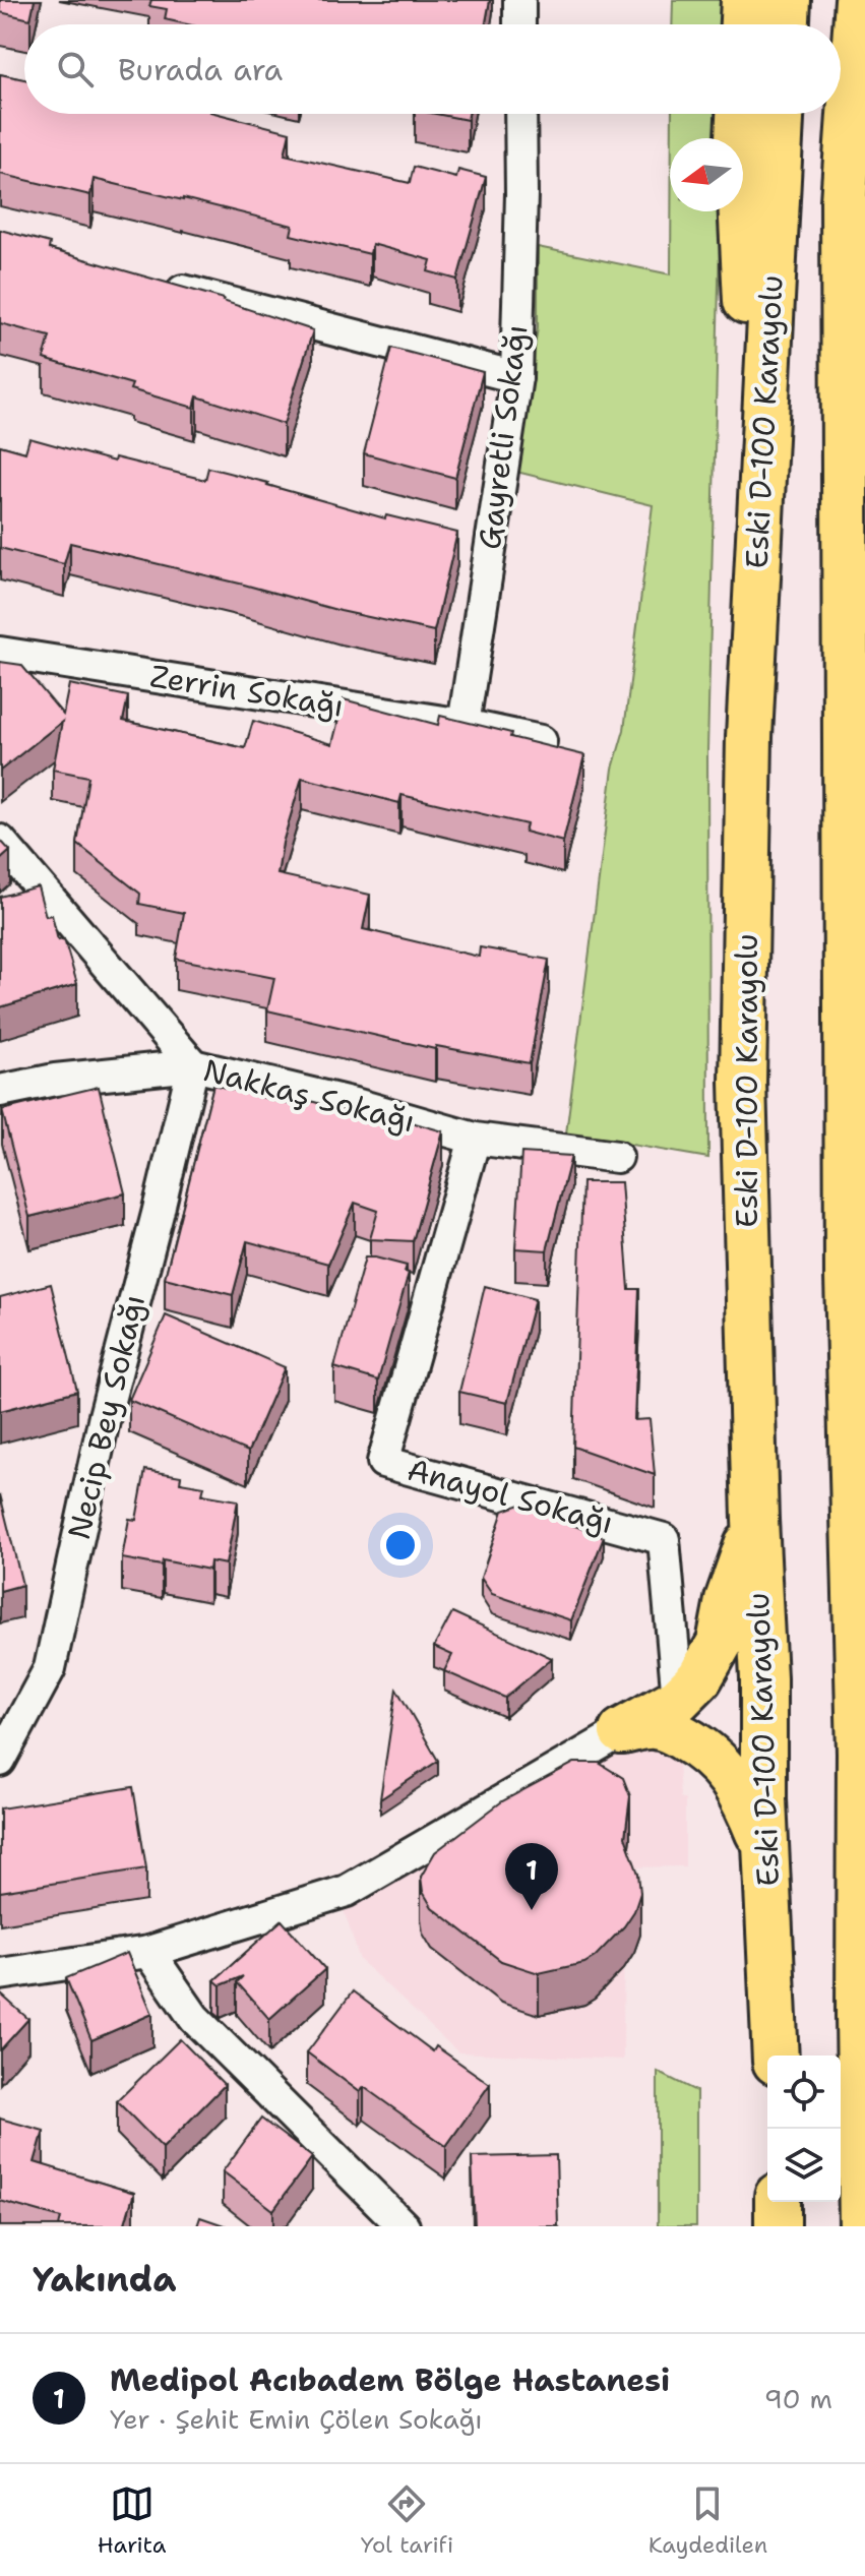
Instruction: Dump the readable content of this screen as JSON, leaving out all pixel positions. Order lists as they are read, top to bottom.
{
  "streets": {
    "highway": ["Eski D-100 Karayolu"],
    "street": [
      "Gayretli Sokağı",
      "Zerrin Sokağı",
      "Nakkaş Sokağı",
      "Necip Bey Sokağı",
      "Anayol Sokağı"
    ]
  },
  "crossings": [
    ["Gayretli Sokağı", "Zerrin Sokağı"],
    ["Nakkaş Sokağı", "Necip Bey Sokağı"],
    ["Nakkaş Sokağı", "Anayol Sokağı"]
  ],
  "north": "left",
  "page": {
    "search": "Burada ara",
    "pins": "1",
    "heading": "Yakında",
    "list": [
      {
        "mark": "1",
        "name": "Medipol Acıbadem Bölge Hastanesi",
        "note": "Yer · Şehit Emin Çölen Sokağı",
        "value": "90 m"
      }
    ],
    "nav": ["Harita", "Yol tarifi", "Kaydedilen"]
  }
}
